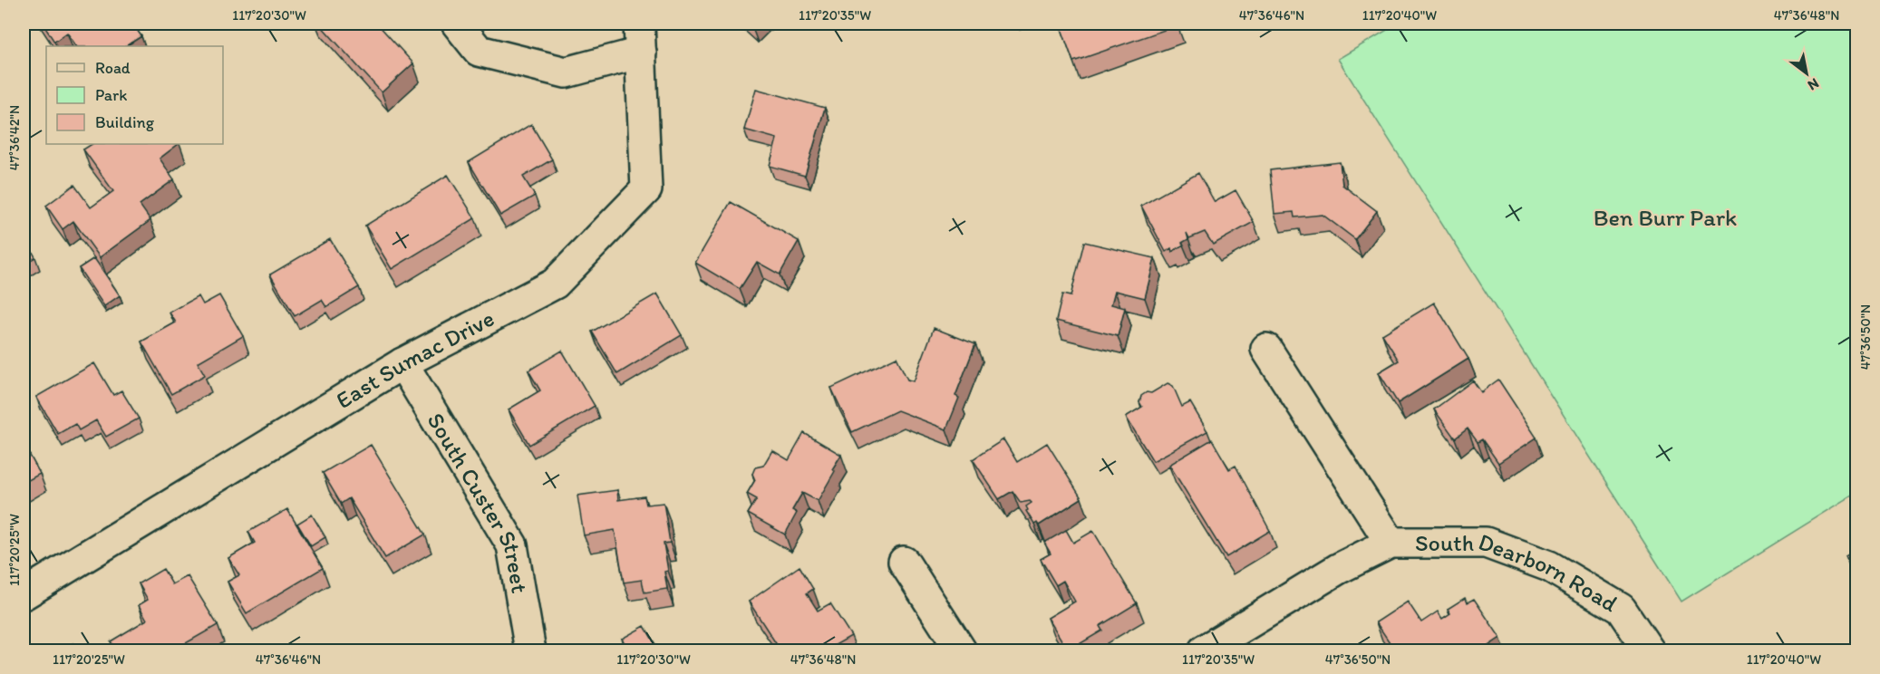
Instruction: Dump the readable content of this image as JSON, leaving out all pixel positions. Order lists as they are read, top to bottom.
{
  "streets": {
    "street": ["East Sumac Drive", "South Custer Street", "South Dearborn Road"]
  },
  "crossings": [
    ["East Sumac Drive", "South Custer Street"]
  ],
  "parks": ["Ben Burr Park"],
  "legend": ["Road", "Park", "Building"],
  "north": "bottom right",
  "coordinates": [
    "117°20'30\"W",
    "117°20'35\"W",
    "47°36'46\"N",
    "117°20'40\"W",
    "47°36'48\"N",
    "47°36'42\"N",
    "47°36'50\"N",
    "117°20'25\"W"
  ]
}
